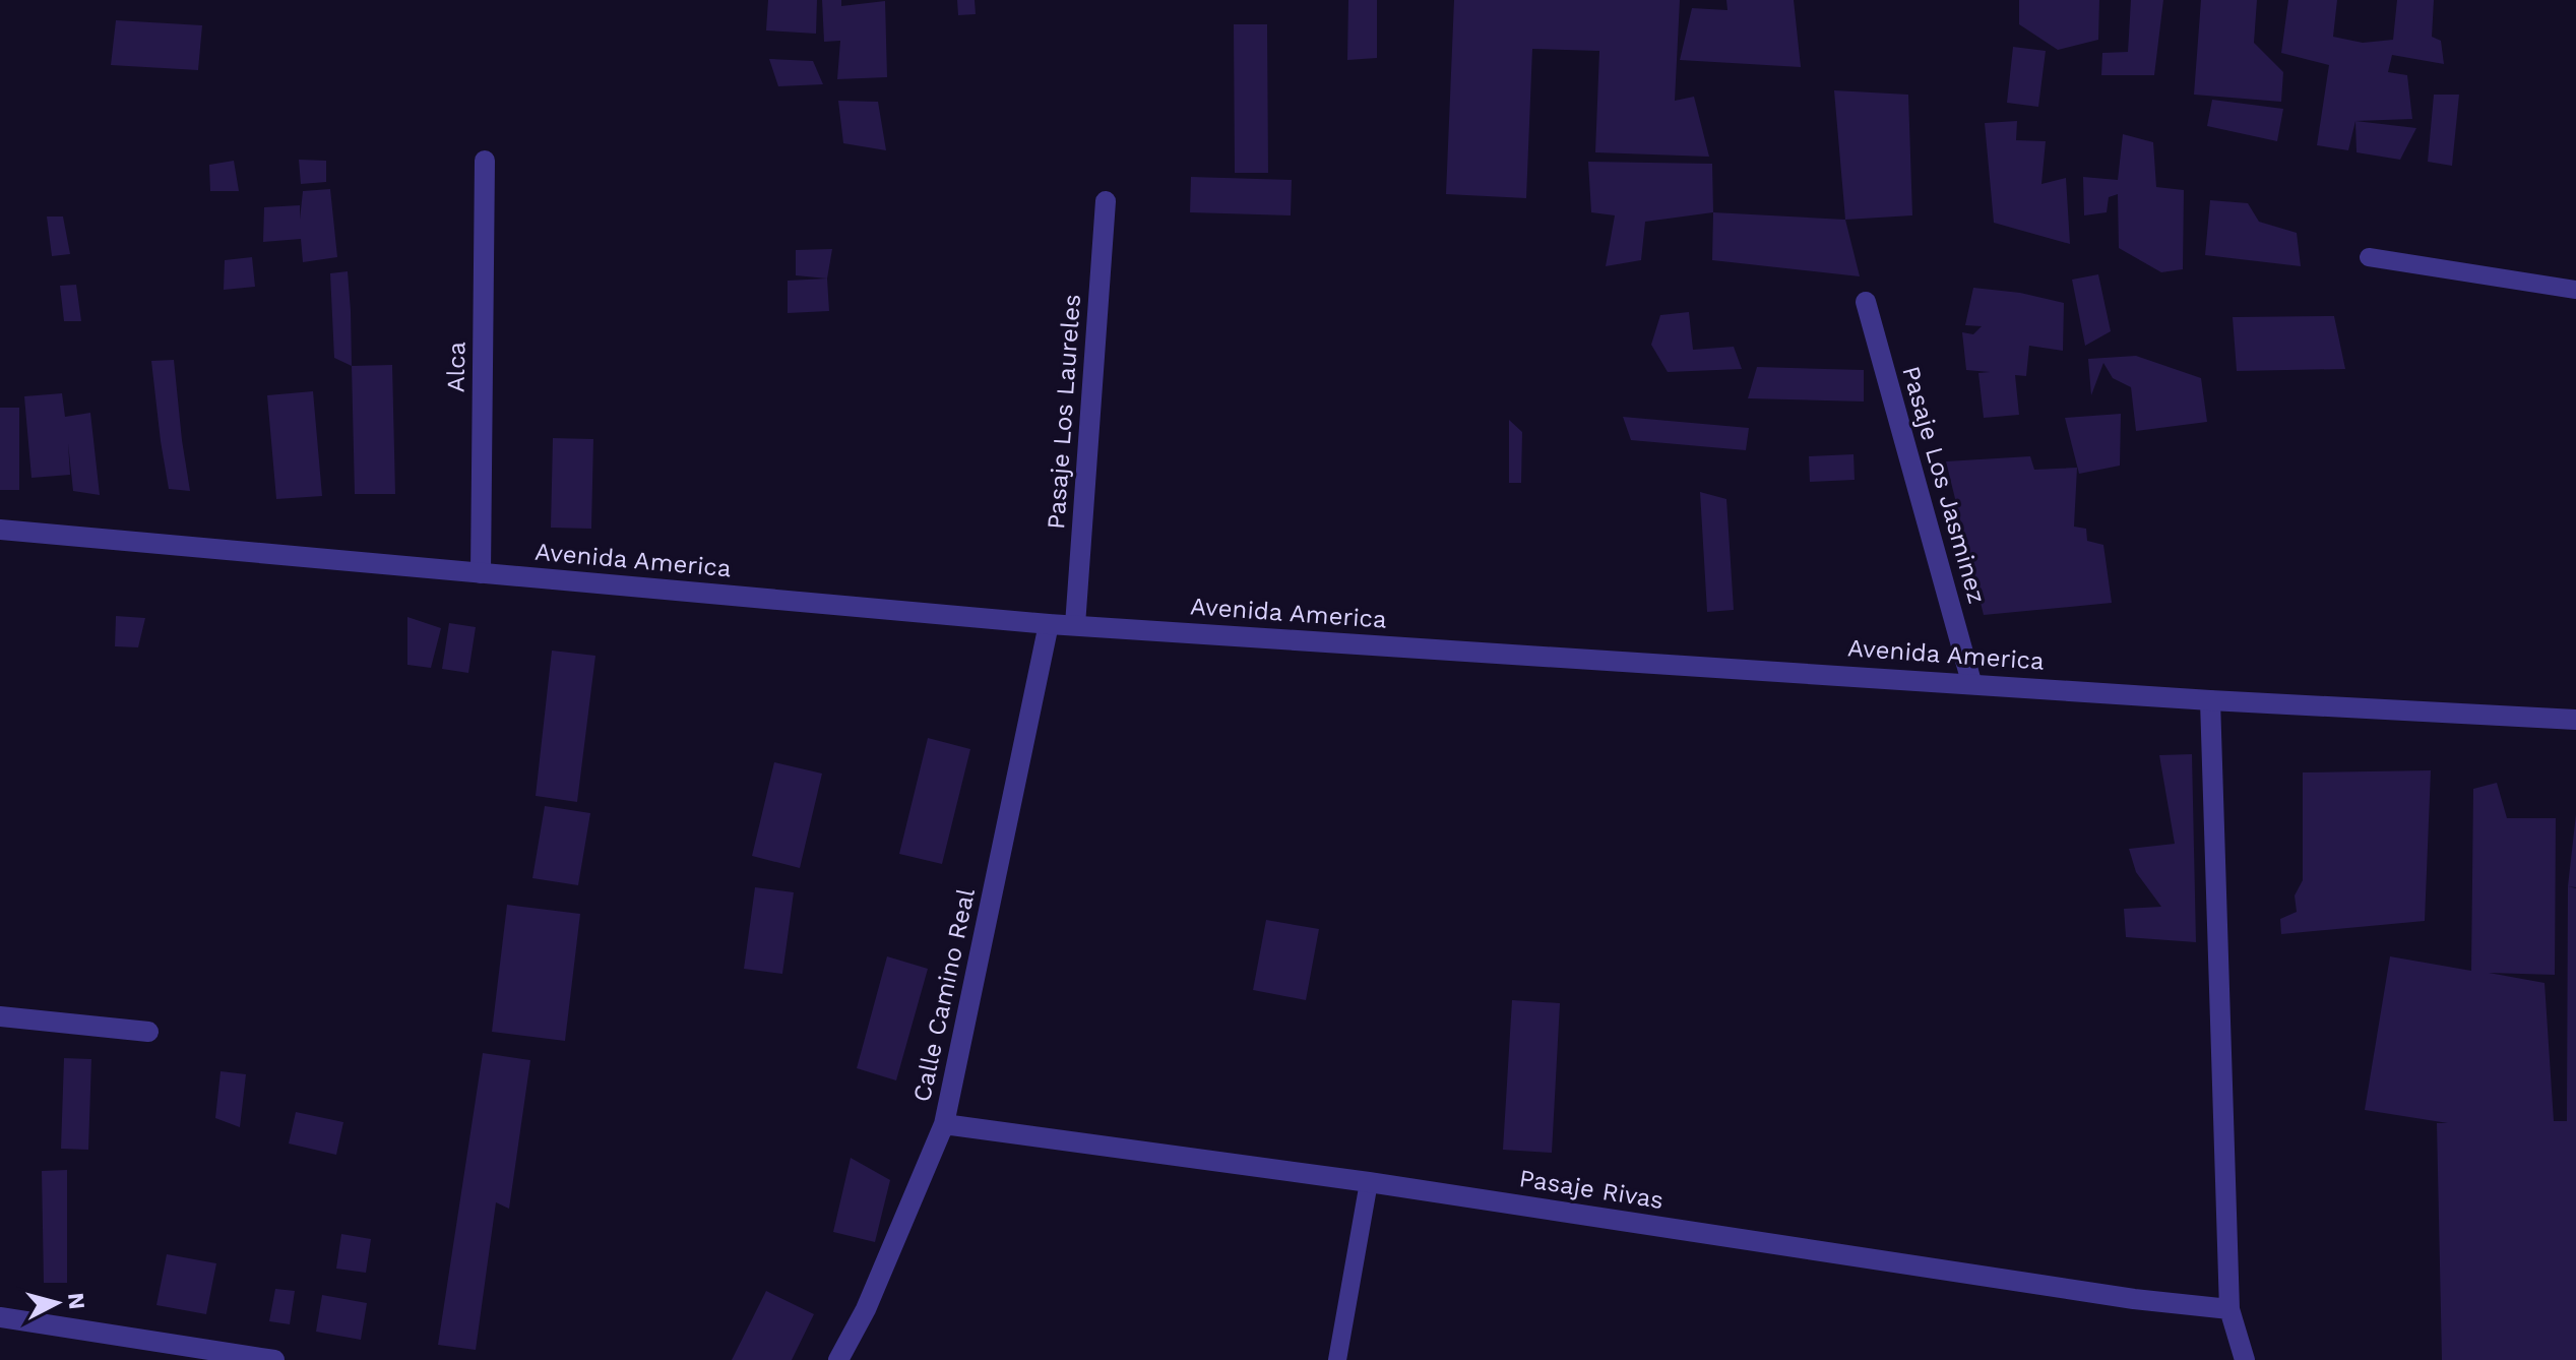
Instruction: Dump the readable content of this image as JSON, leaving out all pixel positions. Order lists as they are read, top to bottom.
{
  "streets": {
    "street": [
      "Alca",
      "Pasaje Los Laureles",
      "Pasaje Los Jasminez",
      "Avenida America",
      "Calle Camino Real",
      "Pasaje Rivas"
    ]
  },
  "crossings": [
    ["Alca", "Avenida America"],
    ["Pasaje Los Laureles", "Avenida America"],
    ["Pasaje Los Jasminez", "Avenida America"],
    ["Avenida America", "Calle Camino Real"],
    ["Calle Camino Real", "Pasaje Rivas"]
  ],
  "north": "right"
}
